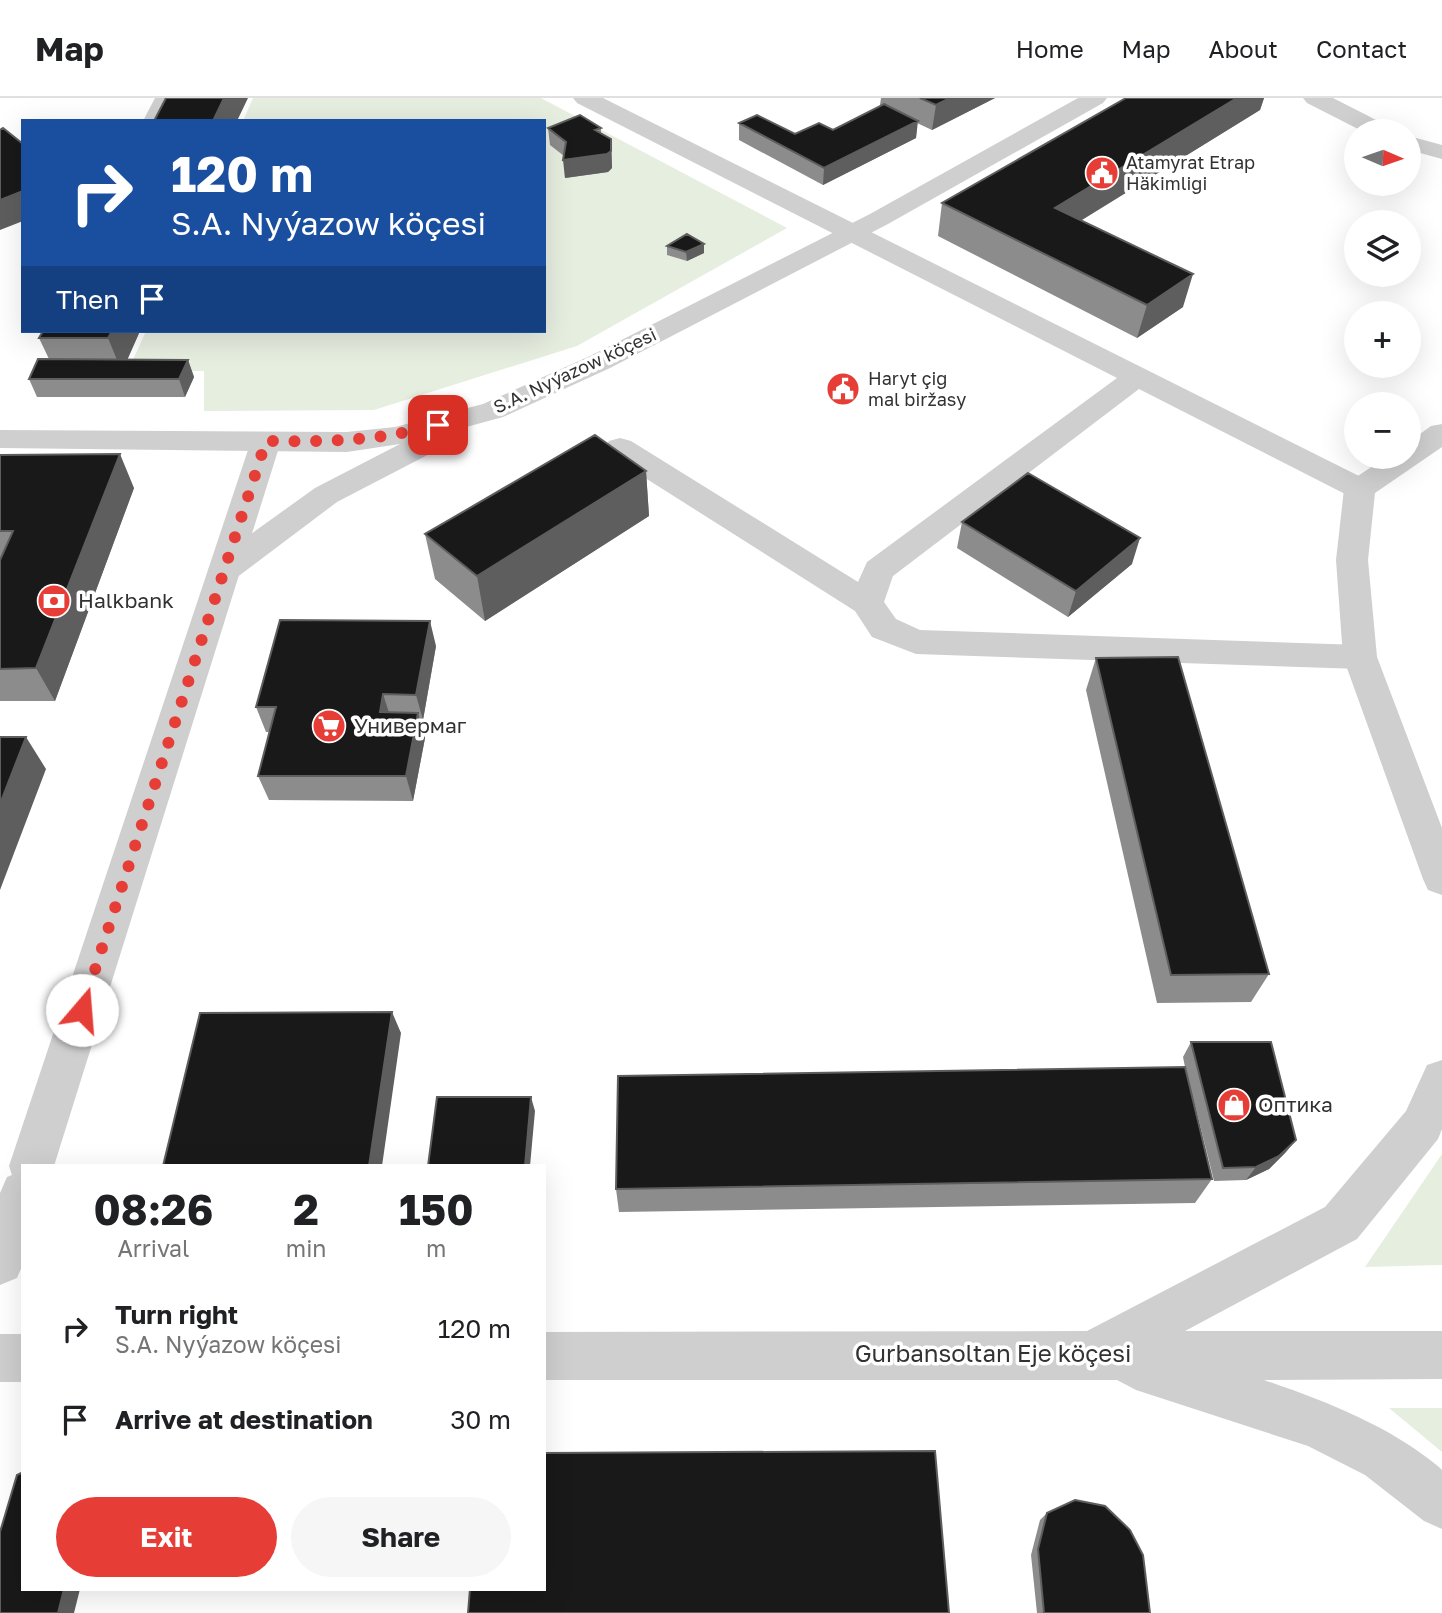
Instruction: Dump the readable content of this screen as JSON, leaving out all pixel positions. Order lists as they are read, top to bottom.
{
  "streets": {
    "street": ["S.A. Nyýazow köçesi", "Gurbansoltan Eje köçesi"]
  },
  "places": {
    "public building": ["Atamyrat Etrap Häkimligi", "Haryt çig mal biržasy"],
    "bank": ["Halkbank"],
    "supermarket": ["Универмаг"],
    "shop": ["Оптика"]
  },
  "north": "right",
  "page": {
    "header": "Map",
    "nav": [
      "Home",
      "Map",
      "About",
      "Contact"
    ],
    "map_buttons": ["+", "−"],
    "turn": ["120 m", "S.A. Nyýazow köçesi"],
    "then": "Then",
    "eta": [
      "08:26",
      "Arrival",
      "2",
      "min",
      "150",
      "m"
    ],
    "list": [
      {
        "name": "Turn right",
        "note": "S.A. Nyýazow köçesi",
        "value": "120 m"
      },
      {
        "name": "Arrive at destination",
        "value": "30 m"
      }
    ],
    "buttons": ["Exit", "Share"]
  }
}
